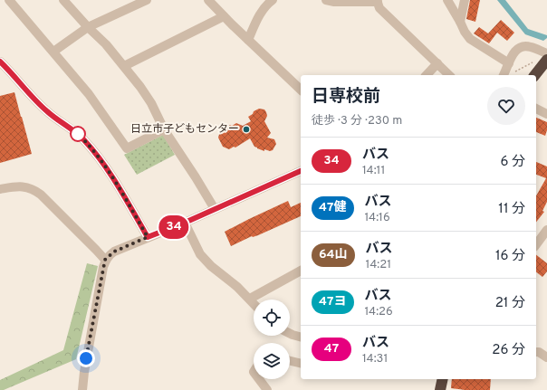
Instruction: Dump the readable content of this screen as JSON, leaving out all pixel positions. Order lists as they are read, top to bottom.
{
  "places": ["日立市子どもセンター"],
  "lines": ["bus line 34"],
  "page": {
    "on_map": "34",
    "heading": ["日専校前", "徒歩 · 3 分 · 230 m"],
    "list": [
      {
        "mark": "34",
        "name": "バス",
        "note": "14:11",
        "value": "6 分"
      },
      {
        "mark": "47健",
        "name": "バス",
        "note": "14:16",
        "value": "11 分"
      },
      {
        "mark": "64山",
        "name": "バス",
        "note": "14:21",
        "value": "16 分"
      },
      {
        "mark": "47ヨ",
        "name": "バス",
        "note": "14:26",
        "value": "21 分"
      },
      {
        "mark": "47",
        "name": "バス",
        "note": "14:31",
        "value": "26 分"
      }
    ]
  }
}
